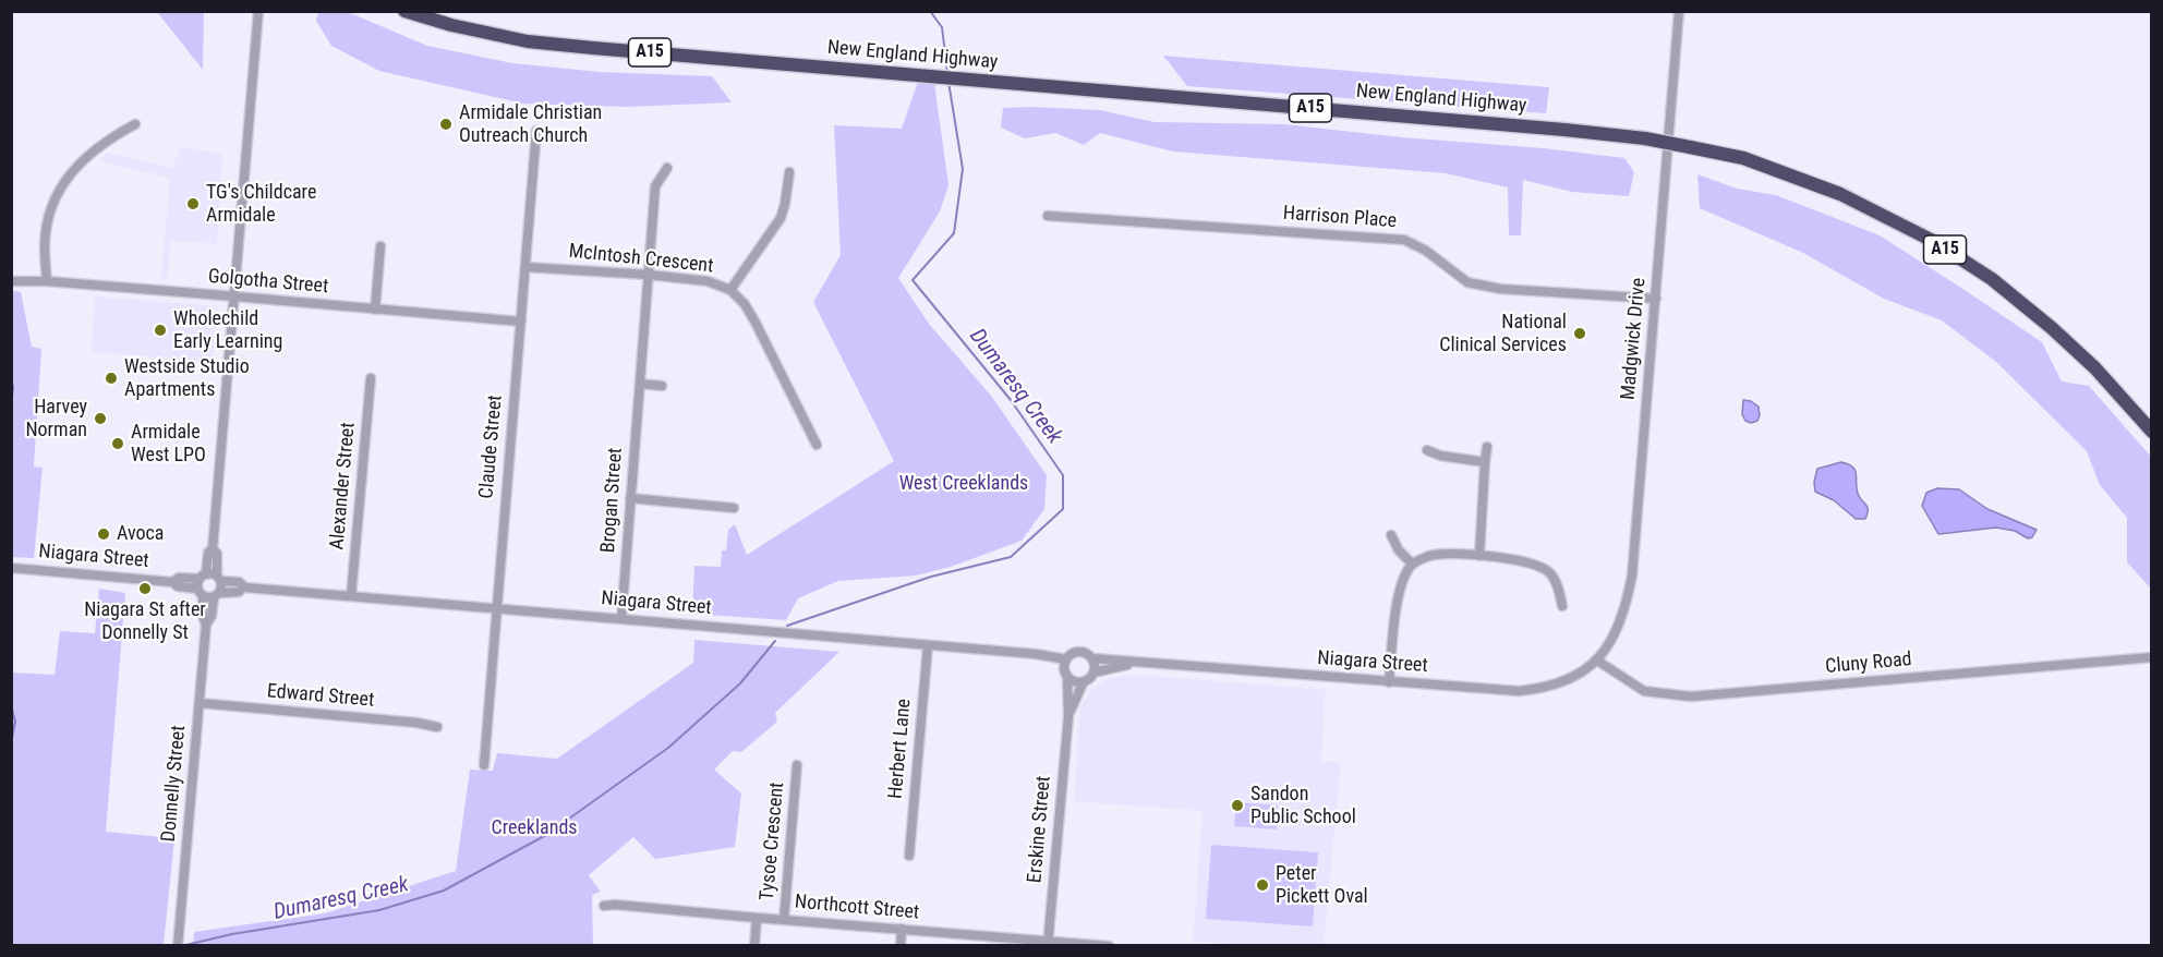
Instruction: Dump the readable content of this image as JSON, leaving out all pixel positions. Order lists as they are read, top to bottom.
{
  "streets": {
    "highway": ["A15", "New England Highway"],
    "street": [
      "Harrison Place",
      "McIntosh Crescent",
      "Golgotha Street",
      "Madgwick Drive",
      "Claude Street",
      "Alexander Street",
      "Brogan Street",
      "Niagara Street",
      "Cluny Road",
      "Edward Street",
      "Herbert Lane",
      "Donnelly Street",
      "Erskine Street",
      "Tysoe Crescent",
      "Northcott Street"
    ]
  },
  "crossings": [
    ["Harrison Place", "Madgwick Drive"],
    ["McIntosh Crescent", "Claude Street"],
    ["McIntosh Crescent", "Brogan Street"],
    ["Golgotha Street", "Claude Street"],
    ["Madgwick Drive", "Niagara Street"],
    ["Madgwick Drive", "Cluny Road"],
    ["Claude Street", "Niagara Street"],
    ["Alexander Street", "Niagara Street"],
    ["Brogan Street", "Niagara Street"],
    ["Niagara Street", "Cluny Road"],
    ["Niagara Street", "Herbert Lane"],
    ["Niagara Street", "Donnelly Street"],
    ["Niagara Street", "Erskine Street"],
    ["Edward Street", "Donnelly Street"],
    ["Erskine Street", "Northcott Street"],
    ["Tysoe Crescent", "Northcott Street"]
  ],
  "water": ["Dumaresq Creek"],
  "parks": ["West Creeklands", "Creeklands"],
  "places": [
    "Armidale Christian Outreach Church",
    "TG's Childcare Armidale",
    "Wholechild Early Learning",
    "National Clinical Services",
    "Westside Studio Apartments",
    "Harvey Norman",
    "Armidale West LPO",
    "Avoca",
    "Niagara St after Donnelly St",
    "Sandon Public School",
    "Peter Pickett Oval"
  ]
}
